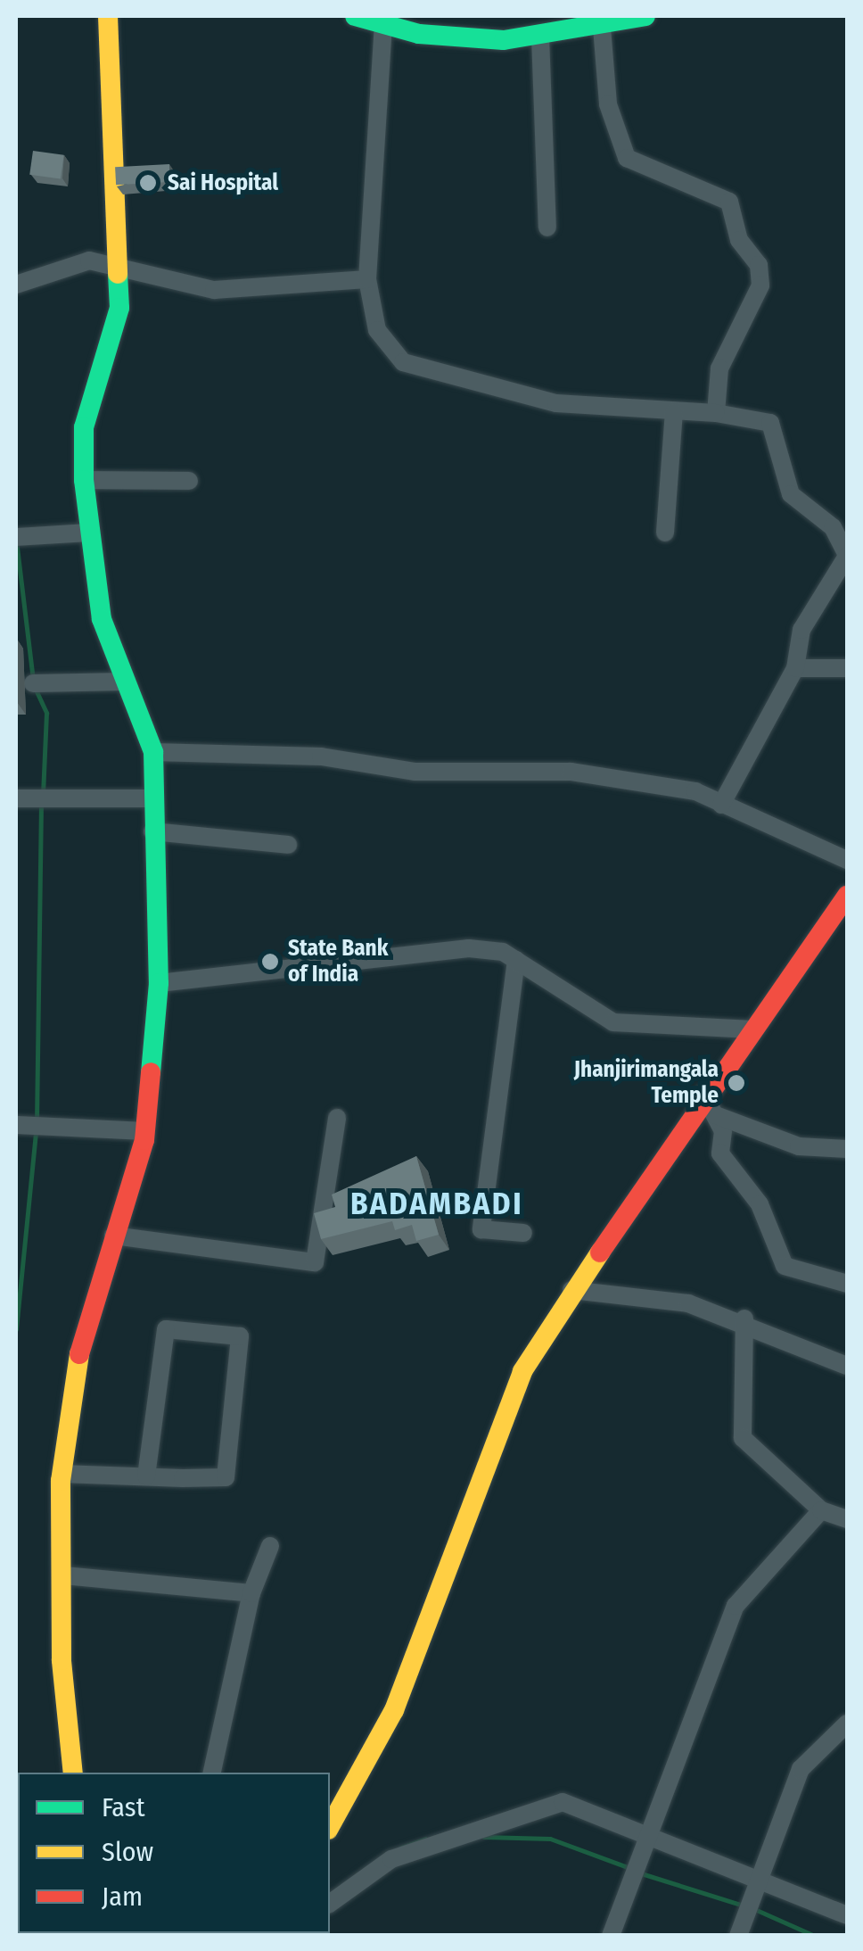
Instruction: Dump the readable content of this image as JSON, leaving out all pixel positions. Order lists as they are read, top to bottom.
{
  "districts": ["BADAMBADI"],
  "places": ["Sai Hospital", "State Bank of India", "Jhanjirimangala Temple"],
  "legend": ["Fast", "Slow", "Jam"]
}
